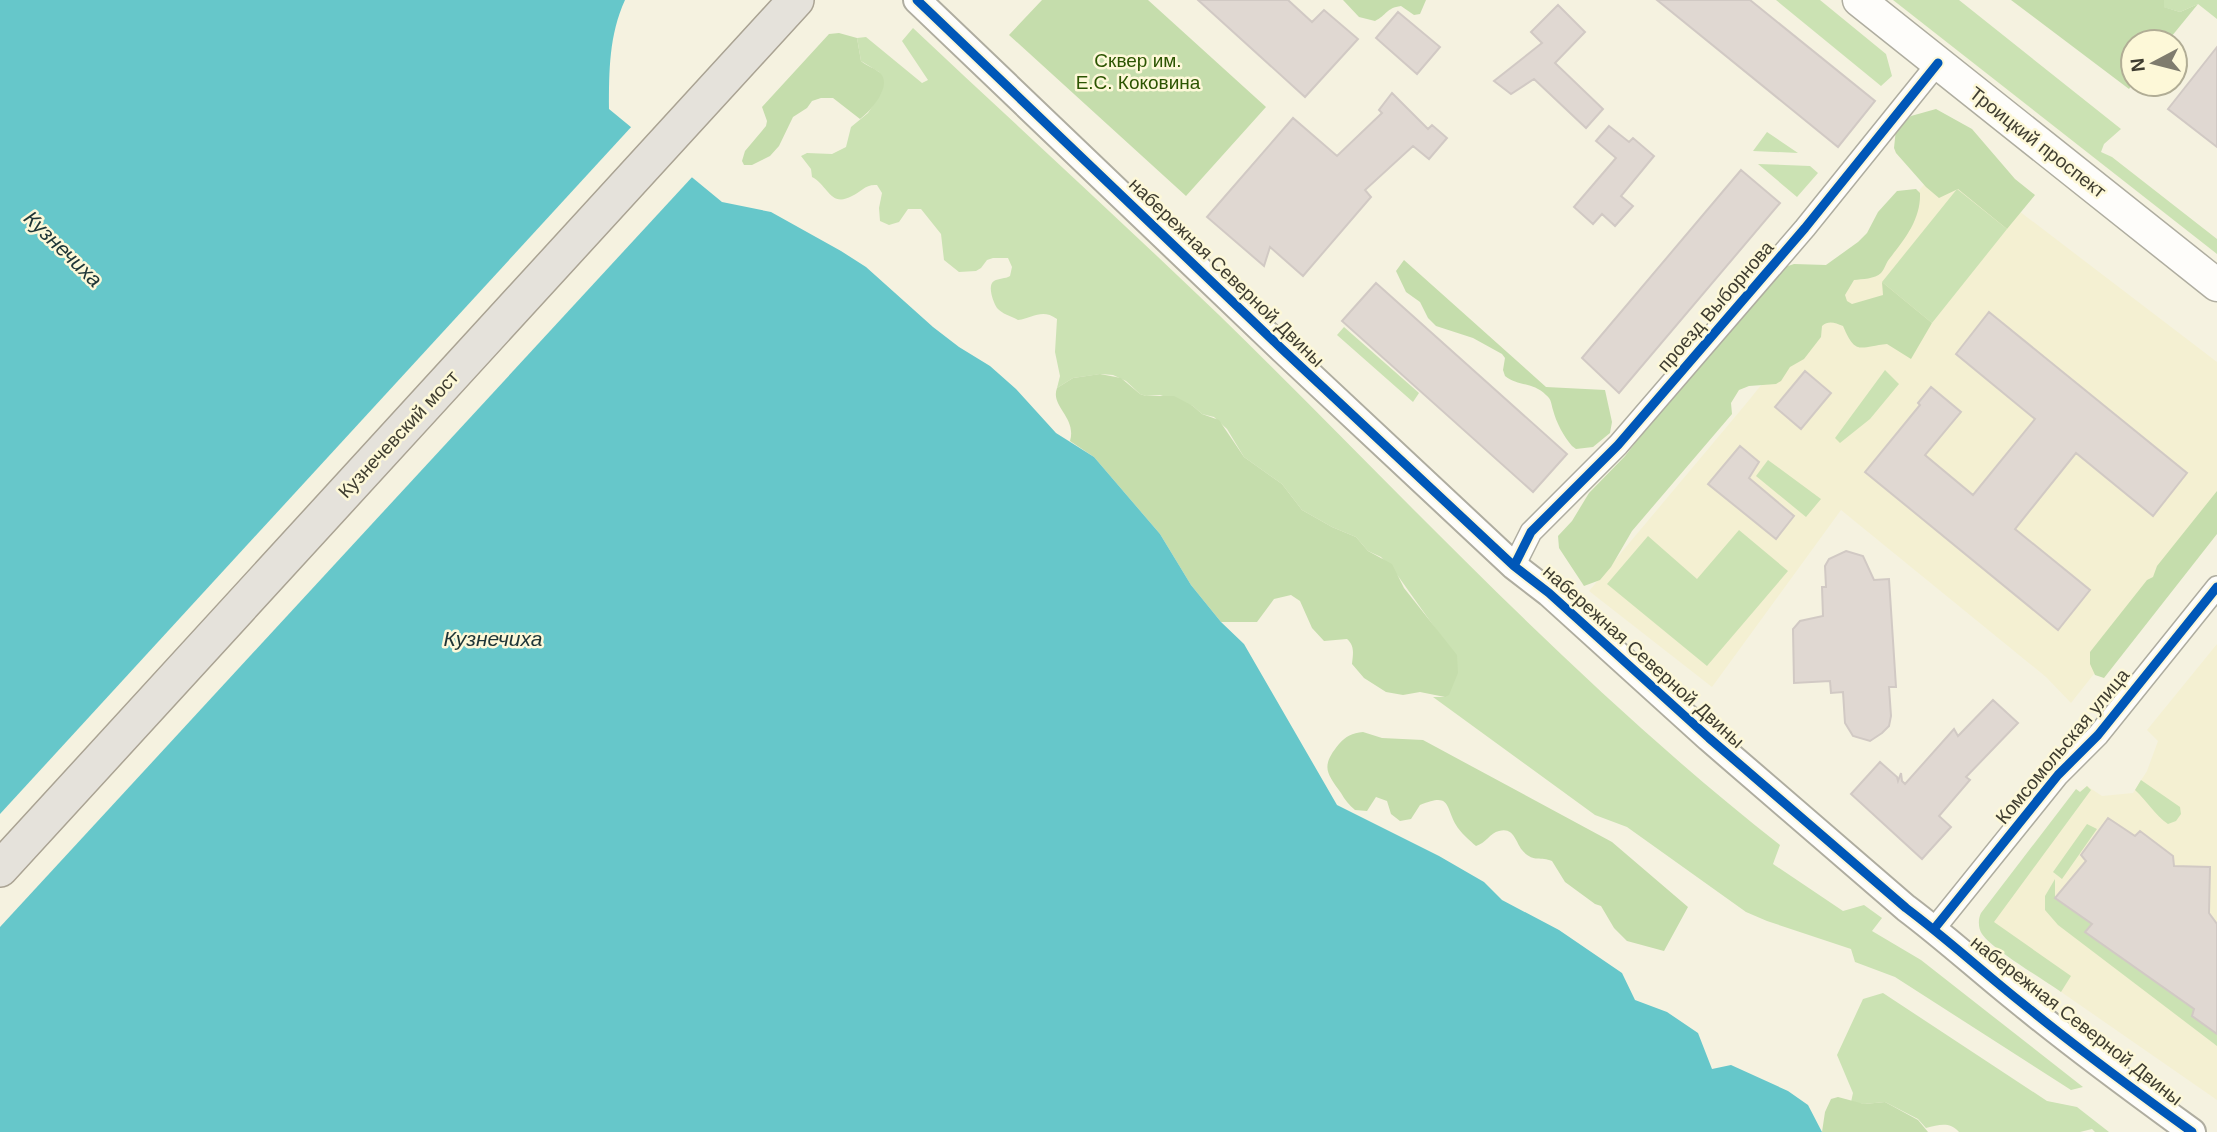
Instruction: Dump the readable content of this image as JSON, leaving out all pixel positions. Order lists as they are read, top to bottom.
{
  "streets": {
    "main road": ["Троицкий проспект", "Кузнечевский мост"],
    "street": ["набережная Северной Двины", "проезд Выборнова", "Комсомольская улица"]
  },
  "crossings": [
    ["Троицкий проспект", "проезд Выборнова"],
    ["набережная Северной Двины", "проезд Выборнова"],
    ["набережная Северной Двины", "Комсомольская улица"]
  ],
  "water": ["Кузнечиха"],
  "parks": ["Сквер им. Е.С. Коковина"],
  "north": "left"
}
